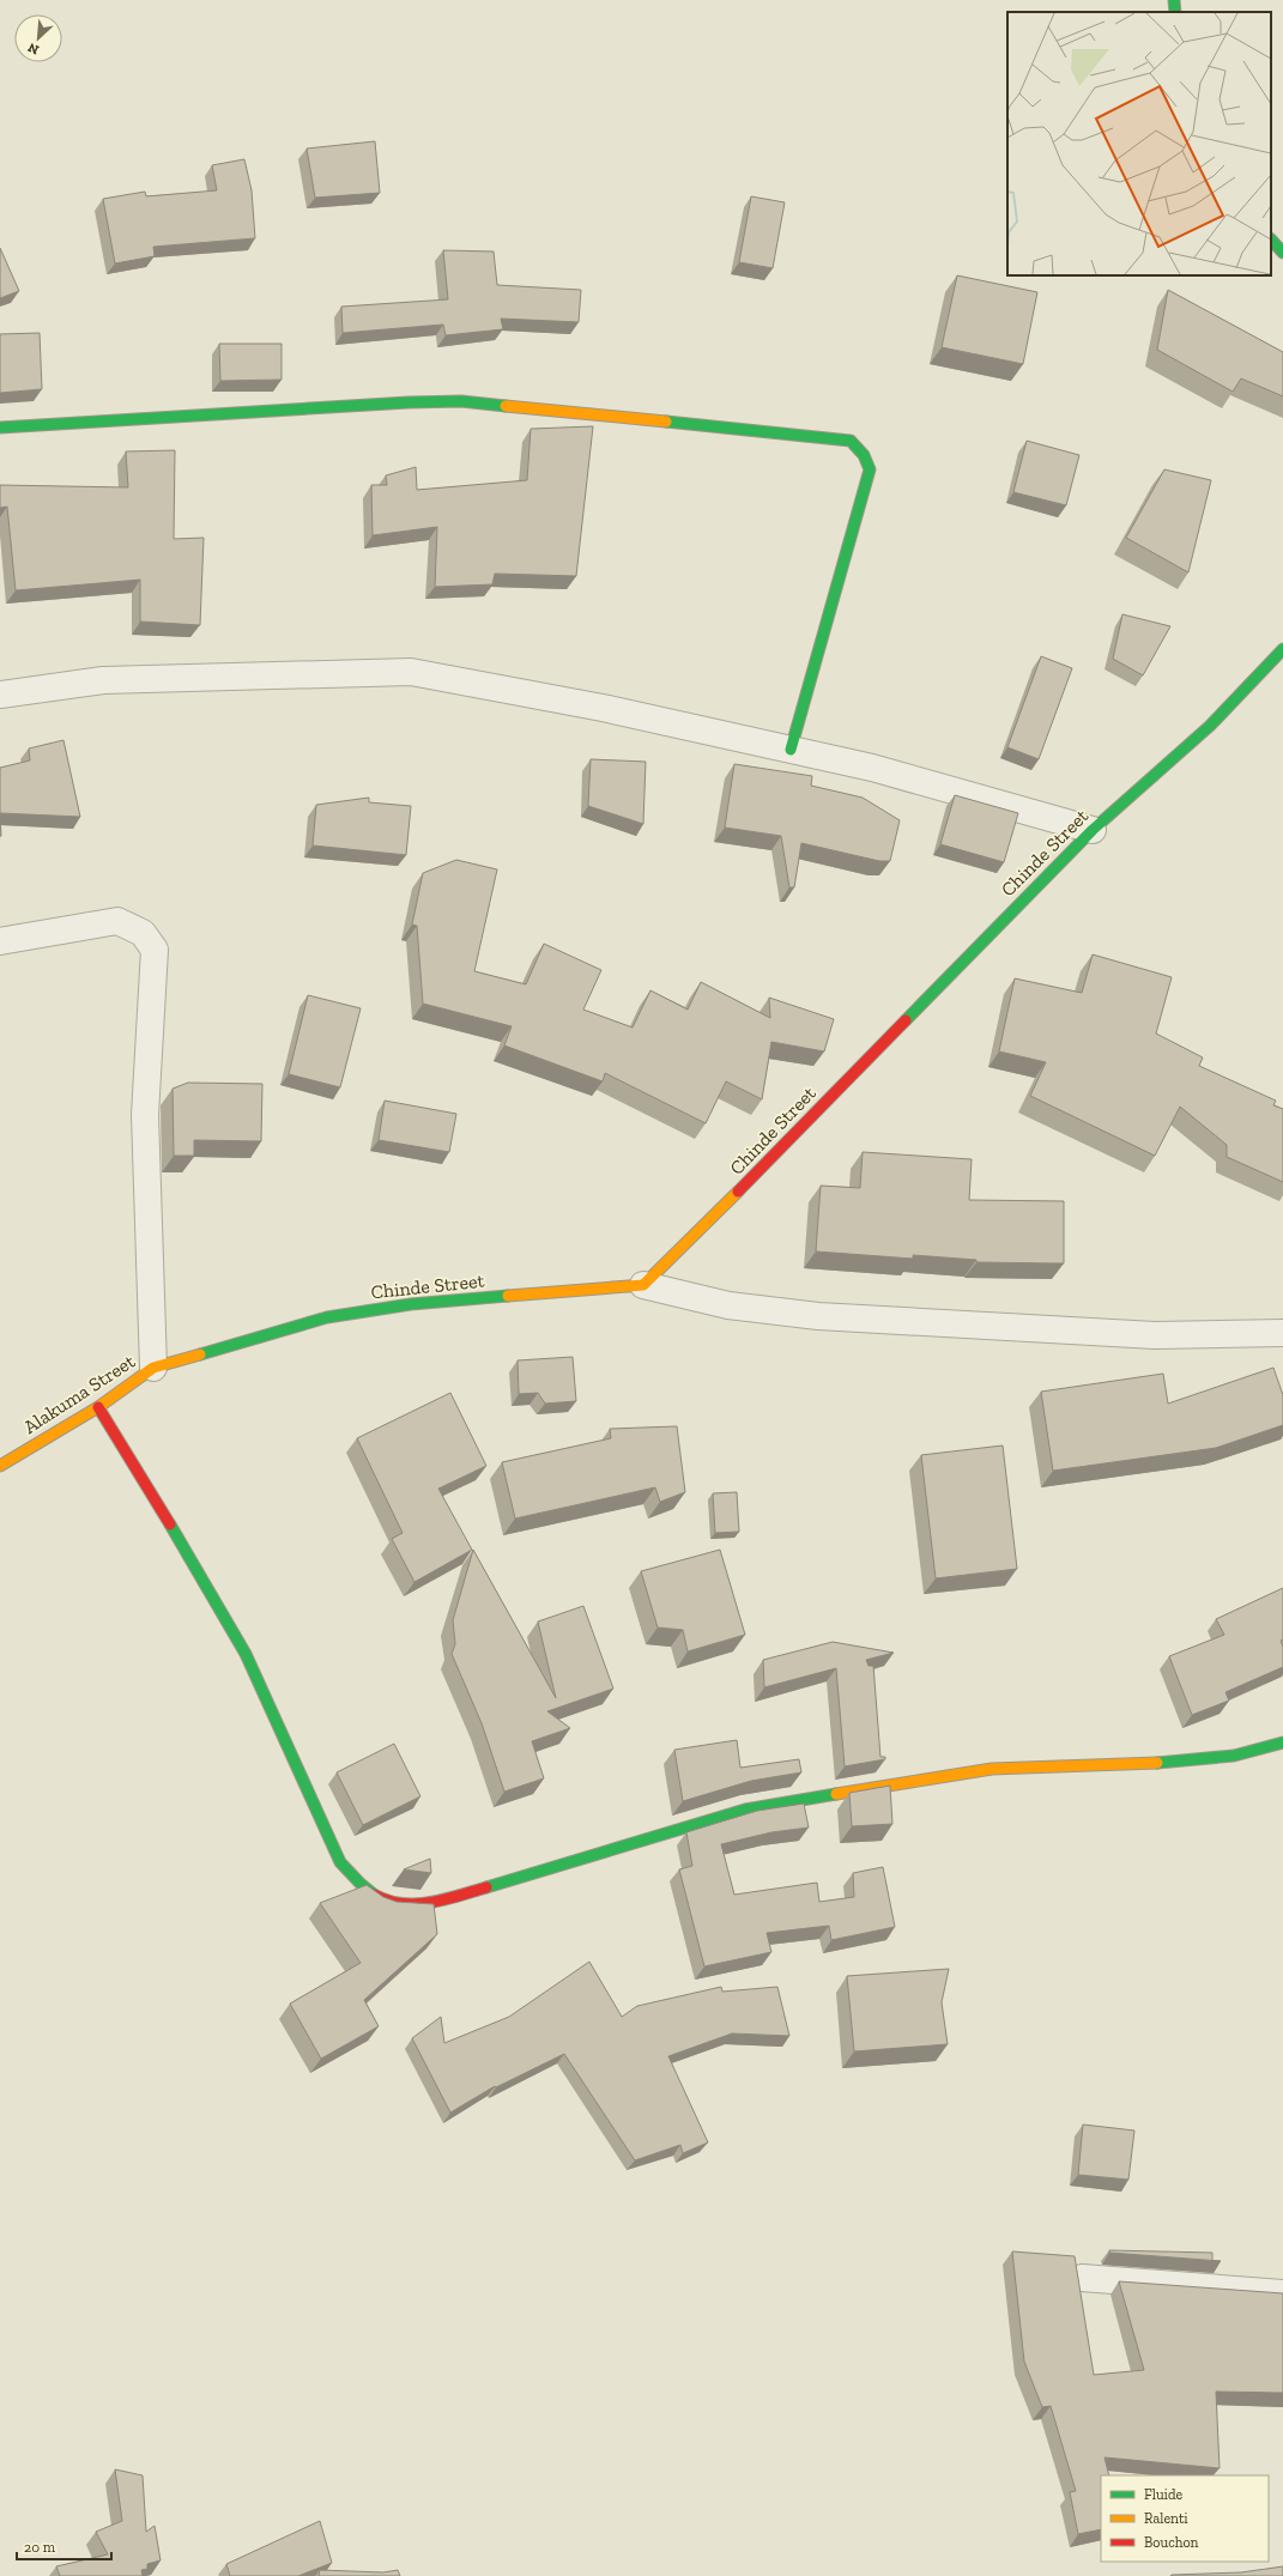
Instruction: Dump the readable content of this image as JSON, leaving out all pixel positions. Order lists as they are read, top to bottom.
{
  "streets": {
    "street": ["Chinde Street", "Alakuma Street"]
  },
  "crossings": [
    ["Chinde Street", "Alakuma Street"]
  ],
  "legend": ["Fluide", "Ralenti", "Bouchon"],
  "scale_bar": "20 m",
  "north": "bottom left"
}
